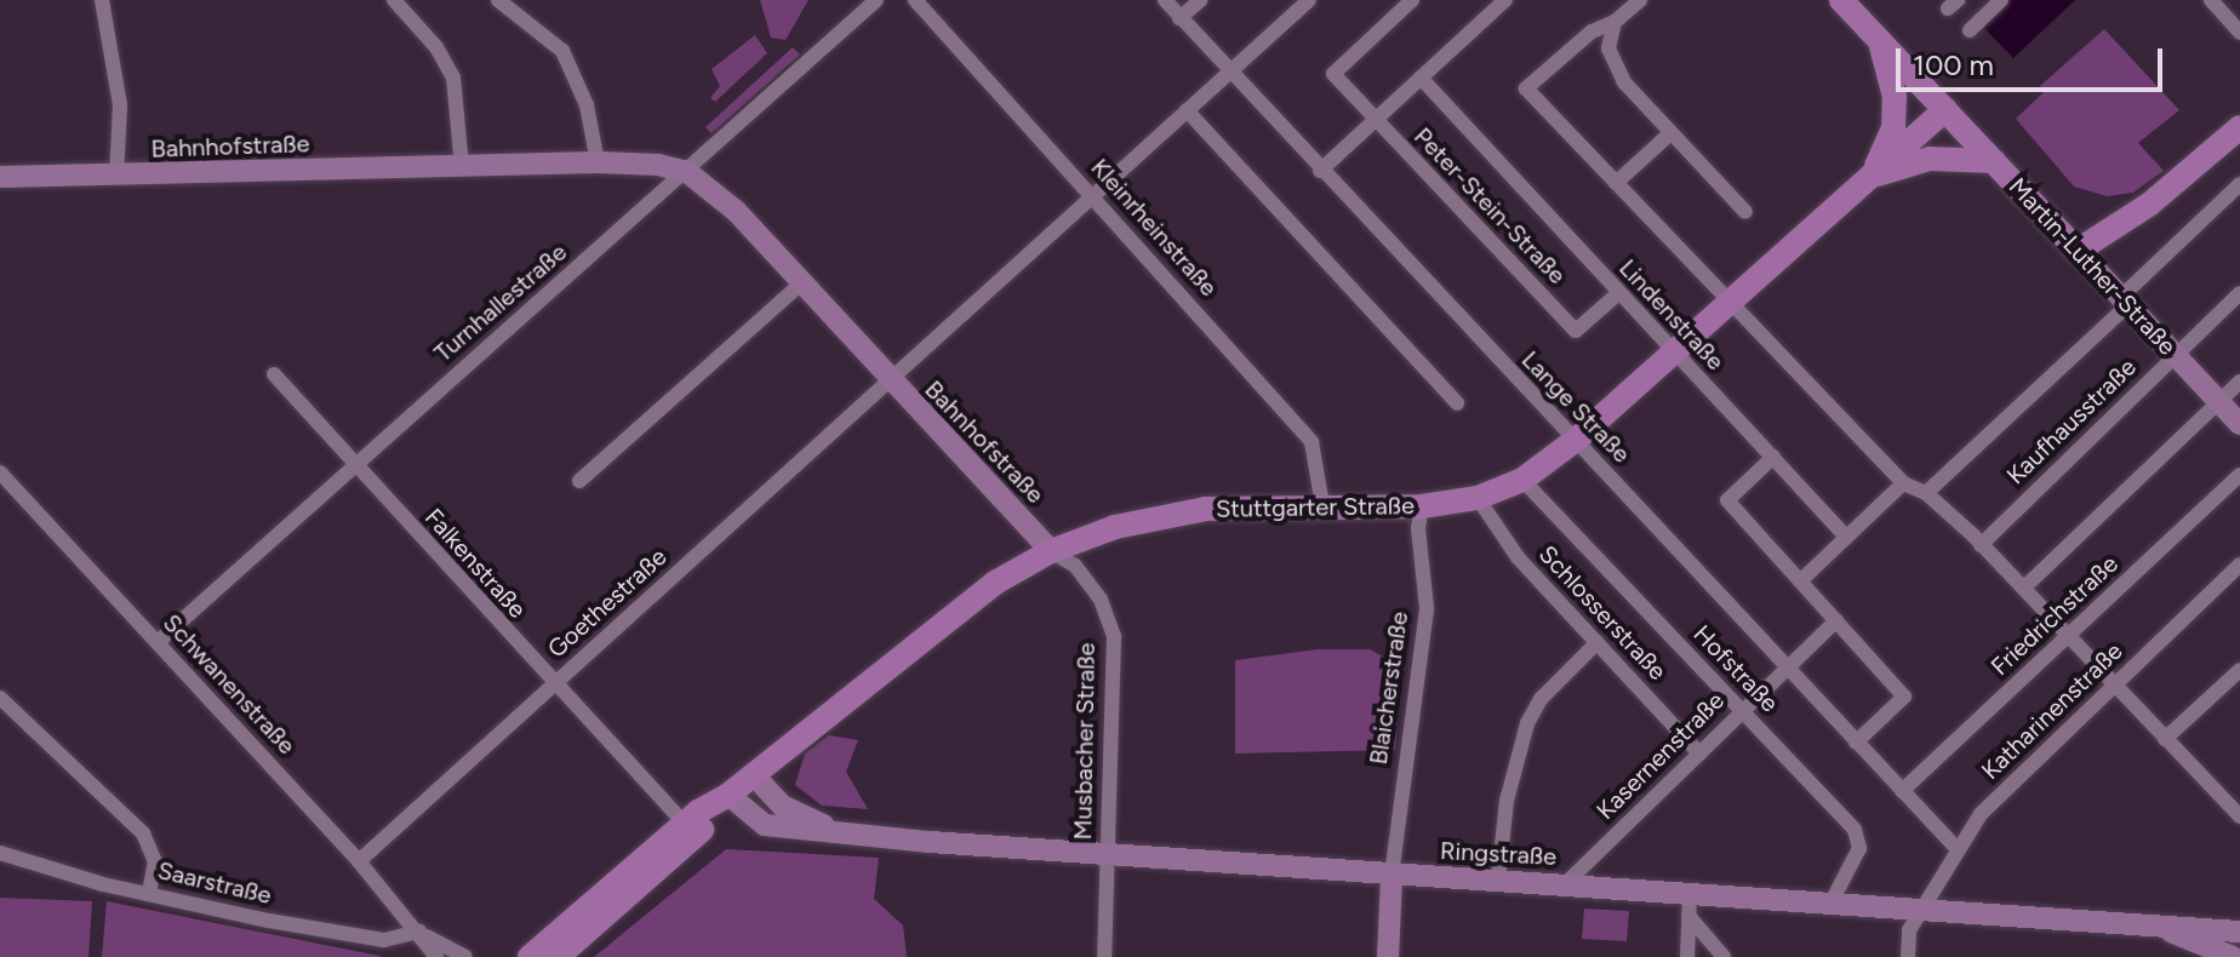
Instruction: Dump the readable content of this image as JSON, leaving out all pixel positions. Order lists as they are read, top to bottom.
{
  "streets": {
    "main road": ["Martin-Luther-Straße", "Stuttgarter Straße"],
    "street": [
      "Bahnhofstraße",
      "Peter-Stein-Straße",
      "Kleinrheinstraße",
      "Turnhallestraße",
      "Lindenstraße",
      "Lange Straße",
      "Kaufhausstraße",
      "Falkenstraße",
      "Goethestraße",
      "Schlosserstraße",
      "Friedrichstraße",
      "Hofstraße",
      "Schwanenstraße",
      "Blaicherstraße",
      "Katharinenstraße",
      "Musbacher Straße",
      "Kasernenstraße",
      "Ringstraße",
      "Saarstraße"
    ]
  },
  "crossings": [
    ["Bahnhofstraße", "Turnhallestraße"],
    ["Bahnhofstraße", "Stuttgarter Straße"],
    ["Bahnhofstraße", "Goethestraße"],
    ["Bahnhofstraße", "Musbacher Straße"],
    ["Peter-Stein-Straße", "Lindenstraße"],
    ["Kleinrheinstraße", "Stuttgarter Straße"],
    ["Kleinrheinstraße", "Goethestraße"],
    ["Martin-Luther-Straße", "Kaufhausstraße"],
    ["Martin-Luther-Straße", "Stuttgarter Straße"],
    ["Turnhallestraße", "Falkenstraße"],
    ["Turnhallestraße", "Schwanenstraße"],
    ["Lindenstraße", "Stuttgarter Straße"],
    ["Lange Straße", "Stuttgarter Straße"],
    ["Lange Straße", "Goethestraße"],
    ["Lange Straße", "Friedrichstraße"],
    ["Lange Straße", "Katharinenstraße"],
    ["Lange Straße", "Kasernenstraße"],
    ["Stuttgarter Straße", "Falkenstraße"],
    ["Stuttgarter Straße", "Schlosserstraße"],
    ["Stuttgarter Straße", "Hofstraße"],
    ["Stuttgarter Straße", "Blaicherstraße"],
    ["Stuttgarter Straße", "Musbacher Straße"],
    ["Stuttgarter Straße", "Ringstraße"],
    ["Falkenstraße", "Goethestraße"],
    ["Goethestraße", "Schwanenstraße"],
    ["Schlosserstraße", "Kasernenstraße"],
    ["Hofstraße", "Kasernenstraße"],
    ["Hofstraße", "Ringstraße"],
    ["Schwanenstraße", "Saarstraße"],
    ["Blaicherstraße", "Ringstraße"],
    ["Katharinenstraße", "Ringstraße"],
    ["Musbacher Straße", "Ringstraße"],
    ["Kasernenstraße", "Ringstraße"]
  ],
  "scale_bar": "100 m"
}
